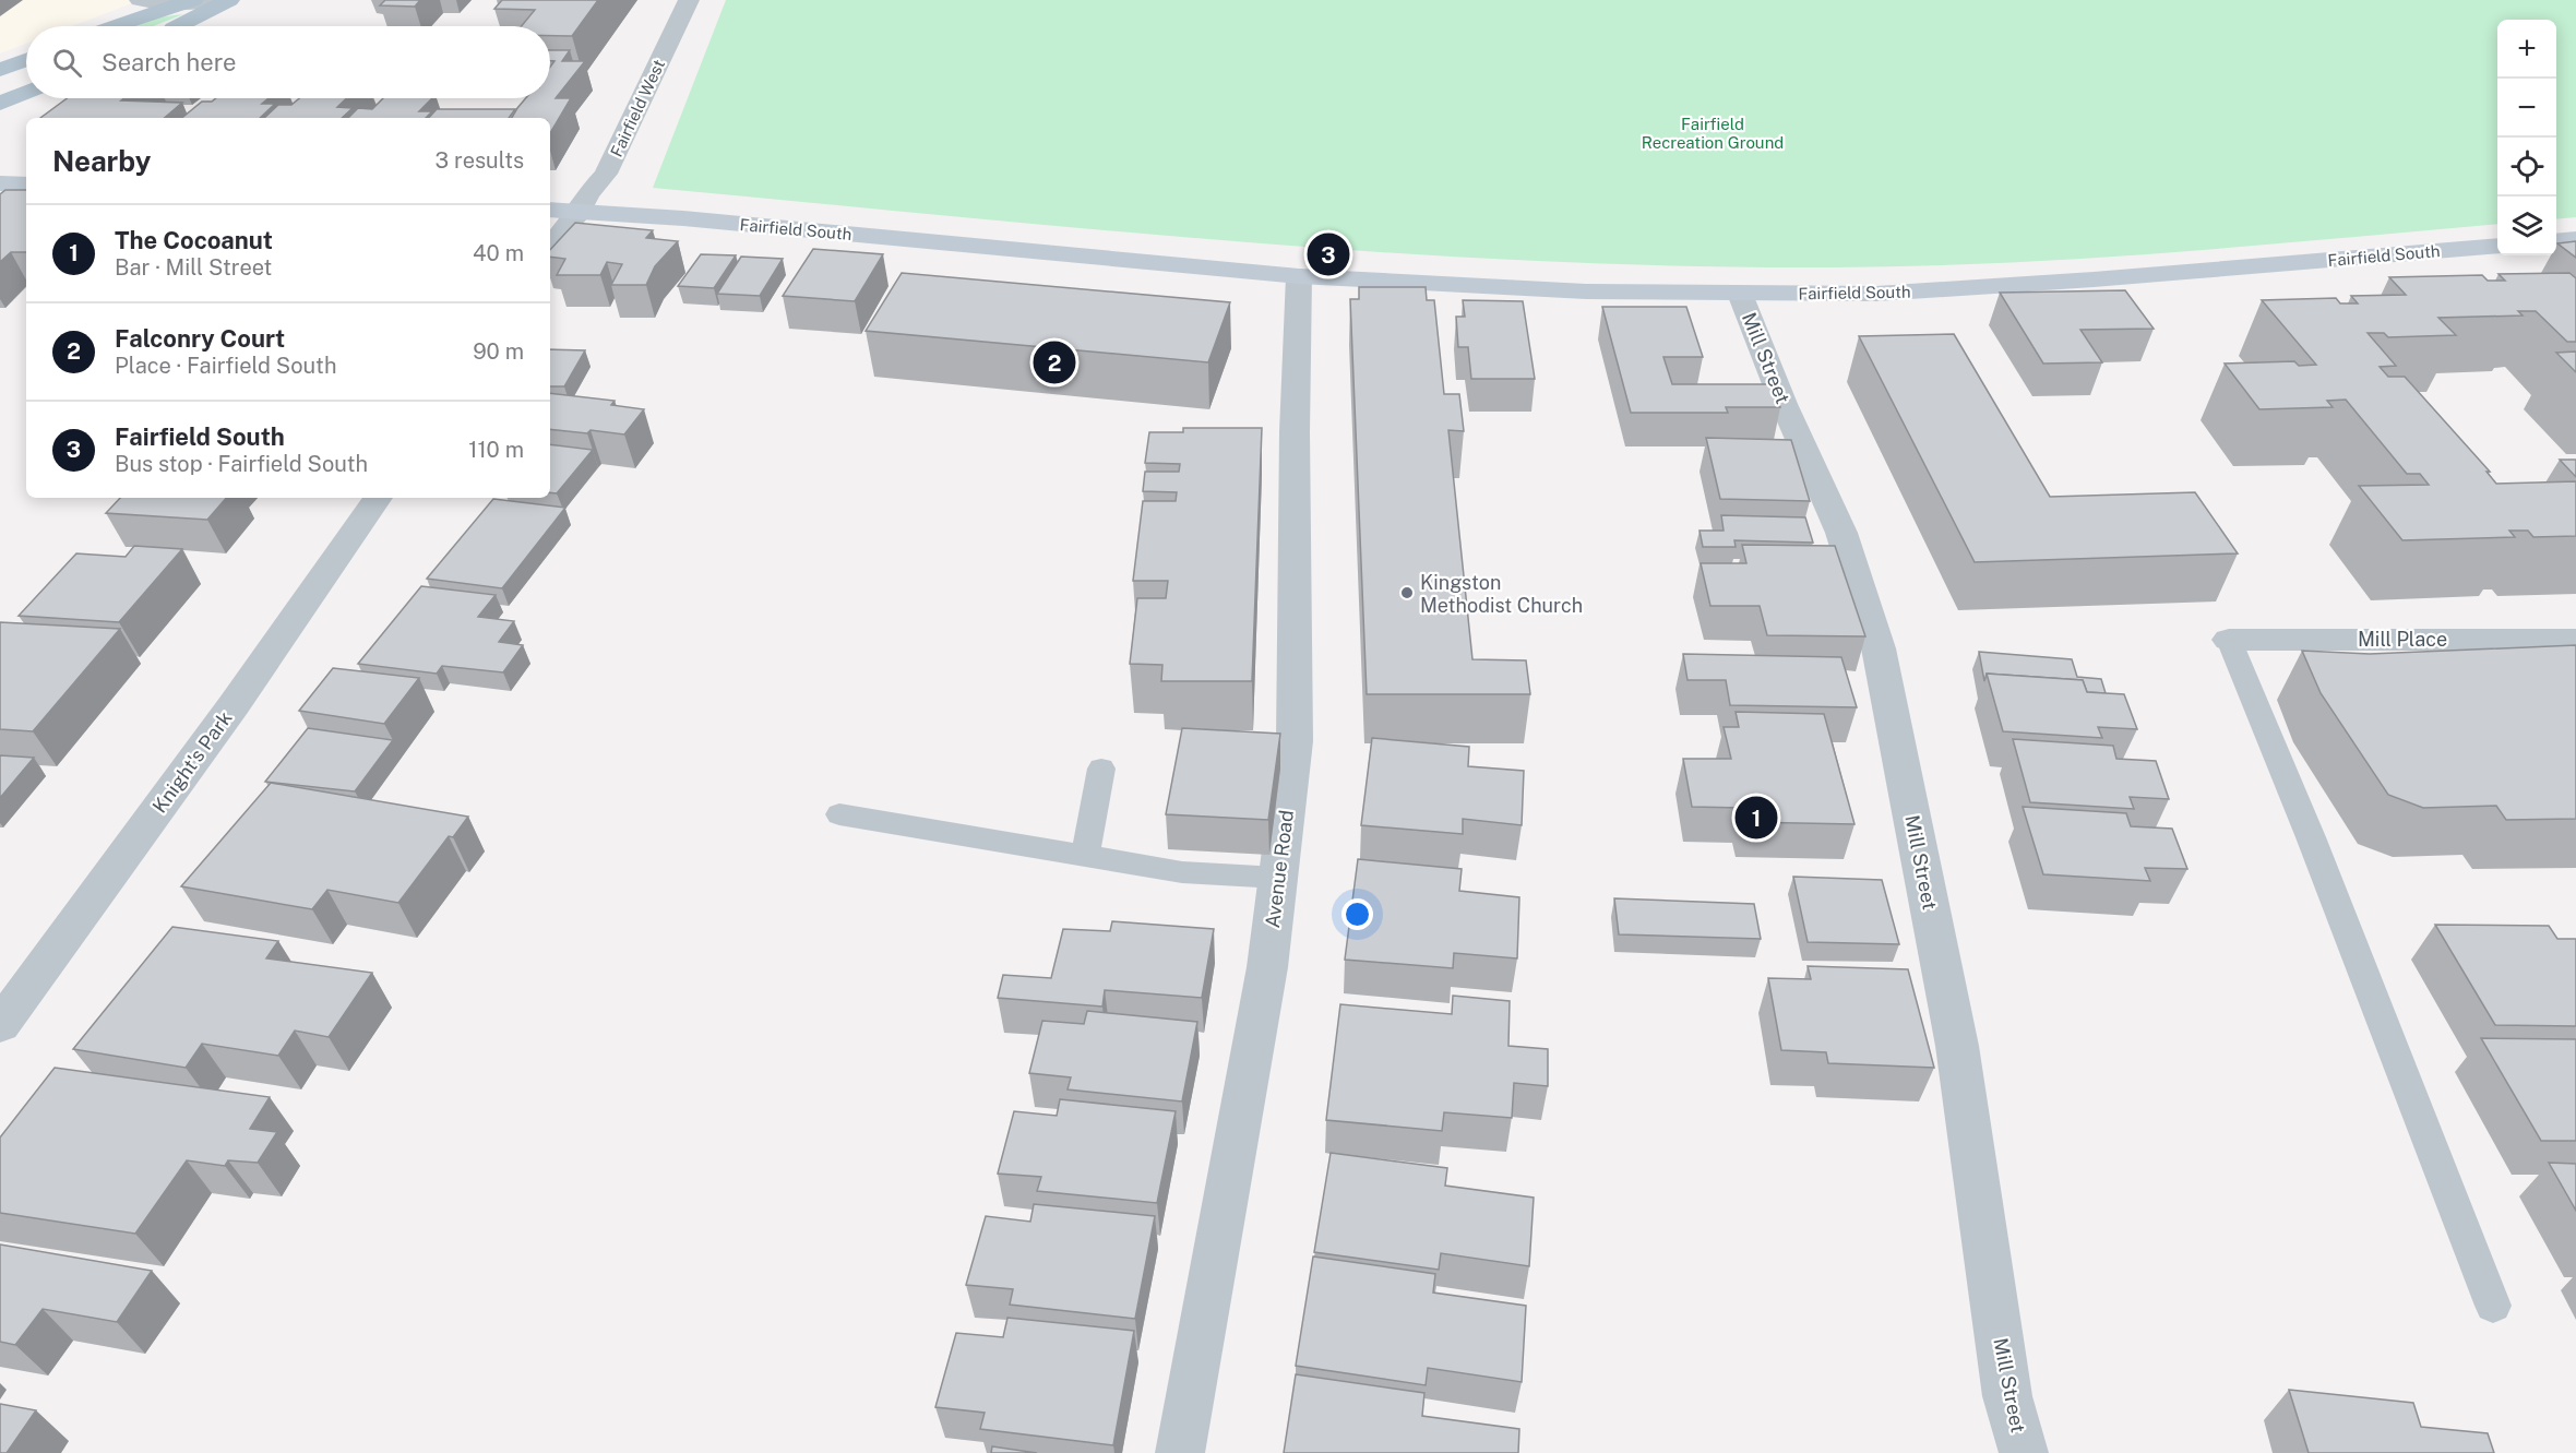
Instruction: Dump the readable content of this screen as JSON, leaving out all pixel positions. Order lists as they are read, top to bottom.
{
  "streets": {
    "street": [
      "Fairfield West",
      "Fairfield South",
      "Mill Street",
      "Mill Place",
      "Knight's Park",
      "Avenue Road"
    ]
  },
  "crossings": [
    ["Fairfield West", "Fairfield South"],
    ["Fairfield South", "Mill Street"],
    ["Fairfield South", "Avenue Road"]
  ],
  "parks": ["Fairfield Recreation Ground"],
  "places": ["Kingston Methodist Church"],
  "page": {
    "map_buttons": ["+", "−"],
    "search": "Search here",
    "heading": ["Nearby", "3 results"],
    "list": [
      {
        "mark": "1",
        "name": "The Cocoanut",
        "note": "Bar · Mill Street",
        "value": "40 m"
      },
      {
        "mark": "2",
        "name": "Falconry Court",
        "note": "Place · Fairfield South",
        "value": "90 m"
      },
      {
        "mark": "3",
        "name": "Fairfield South",
        "note": "Bus stop · Fairfield South",
        "value": "110 m"
      }
    ],
    "pins": ["3", "2", "1"]
  }
}
